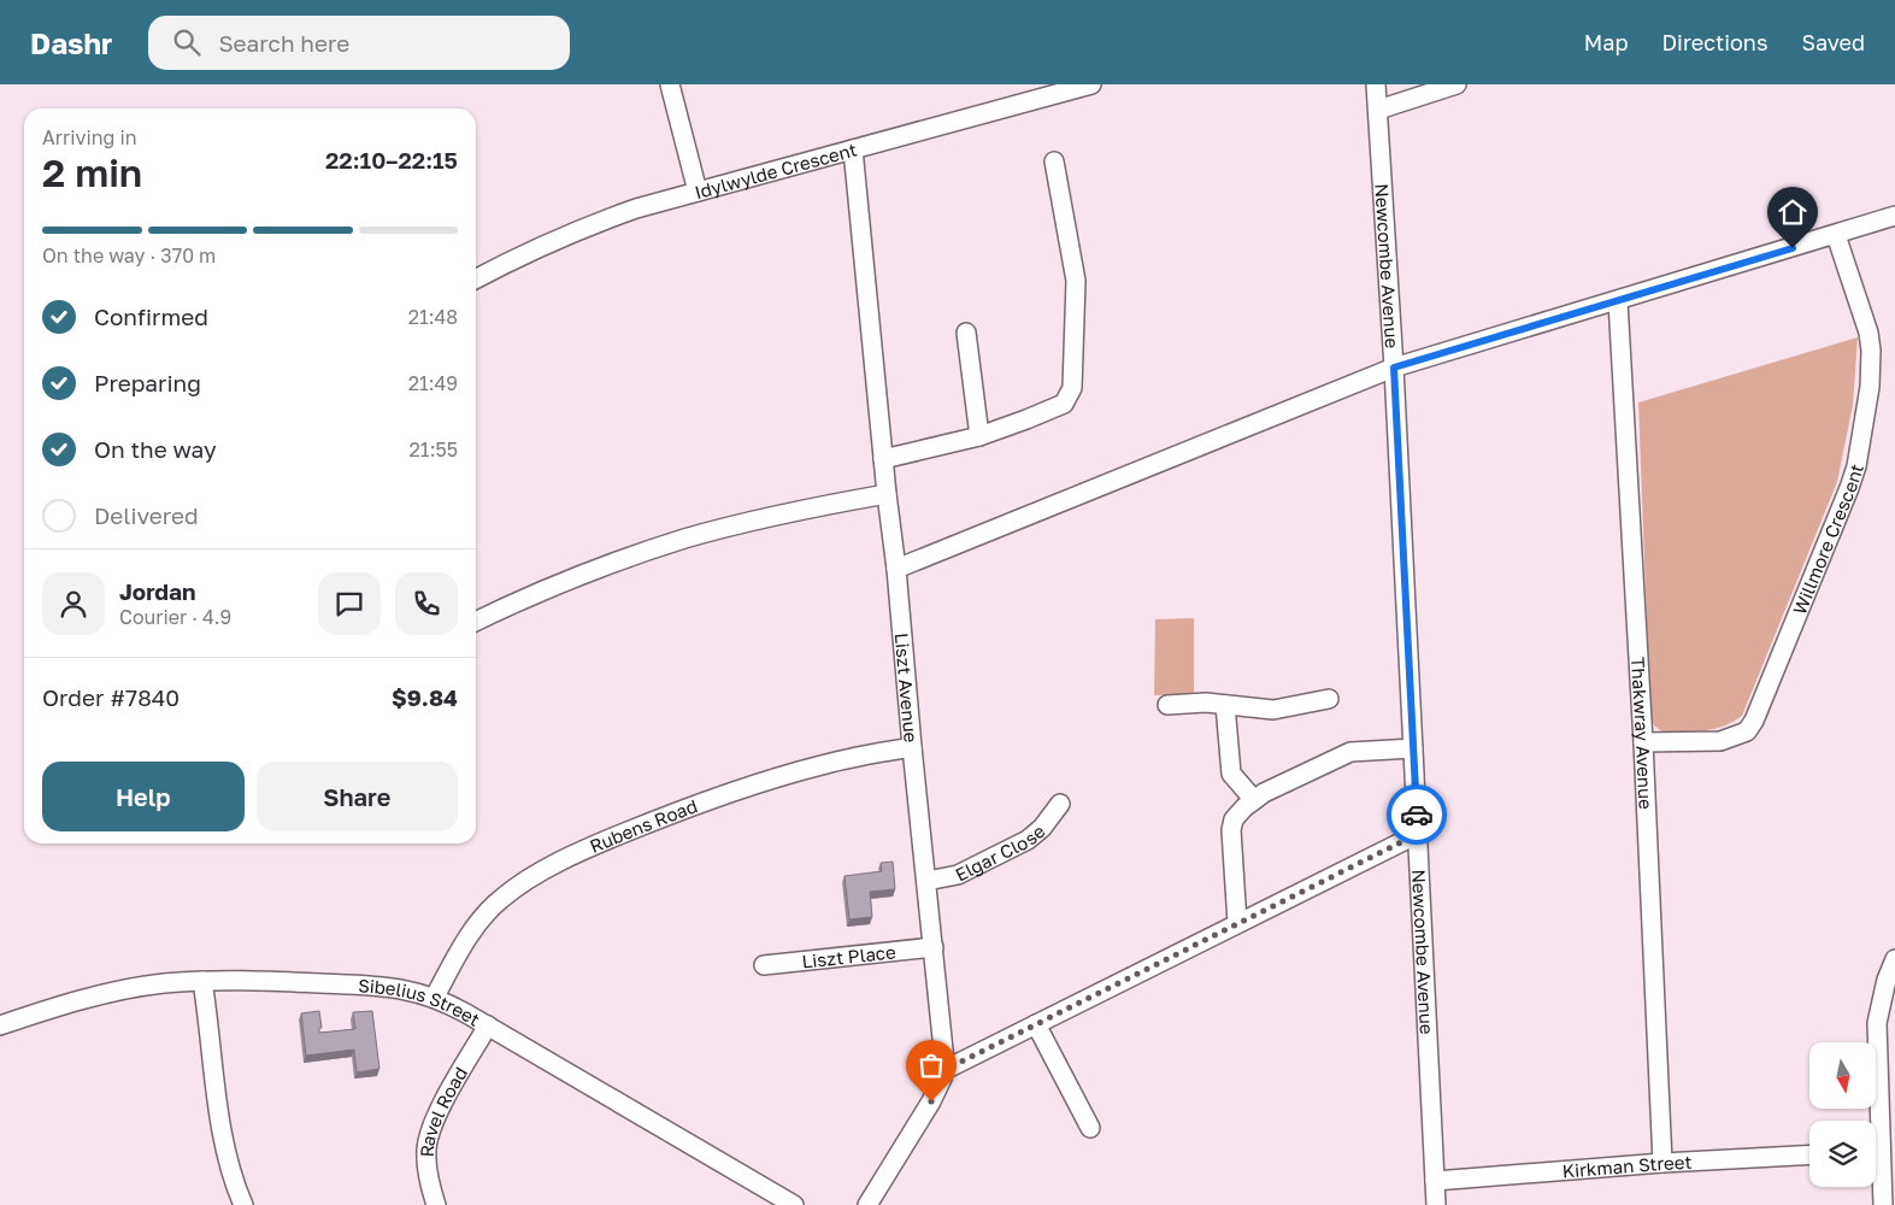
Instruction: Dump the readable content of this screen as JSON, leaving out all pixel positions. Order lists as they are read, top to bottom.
{
  "streets": {
    "street": [
      "Idylwylde Crescent",
      "Newcombe Avenue",
      "Willmore Crescent",
      "Liszt Avenue",
      "Thakwray Avenue",
      "Rubens Road",
      "Elgar Close",
      "Liszt Place",
      "Sibelius Street",
      "Ravel Road",
      "Kirkman Street"
    ]
  },
  "crossings": [
    ["Idylwylde Crescent", "Liszt Avenue"],
    ["Newcombe Avenue", "Kirkman Street"],
    ["Willmore Crescent", "Thakwray Avenue"],
    ["Liszt Avenue", "Rubens Road"],
    ["Liszt Avenue", "Elgar Close"],
    ["Liszt Avenue", "Liszt Place"],
    ["Thakwray Avenue", "Kirkman Street"],
    ["Rubens Road", "Sibelius Street"],
    ["Sibelius Street", "Ravel Road"]
  ],
  "north": "bottom",
  "page": {
    "header": "Dashr",
    "search": "Search here",
    "nav": ["Map", "Directions", "Saved"],
    "heading": ["2 min", "Arriving in", "22:10–22:15"],
    "panel": [
      "Jordan",
      "Courier · 4.9",
      "Order #7840",
      "$9.84"
    ],
    "bar": "On the way · 370 m",
    "list": [
      ["Confirmed", "21:48"],
      ["Preparing", "21:49"],
      ["On the way", "21:55"],
      "Delivered"
    ],
    "buttons": ["Help", "Share"]
  }
}
